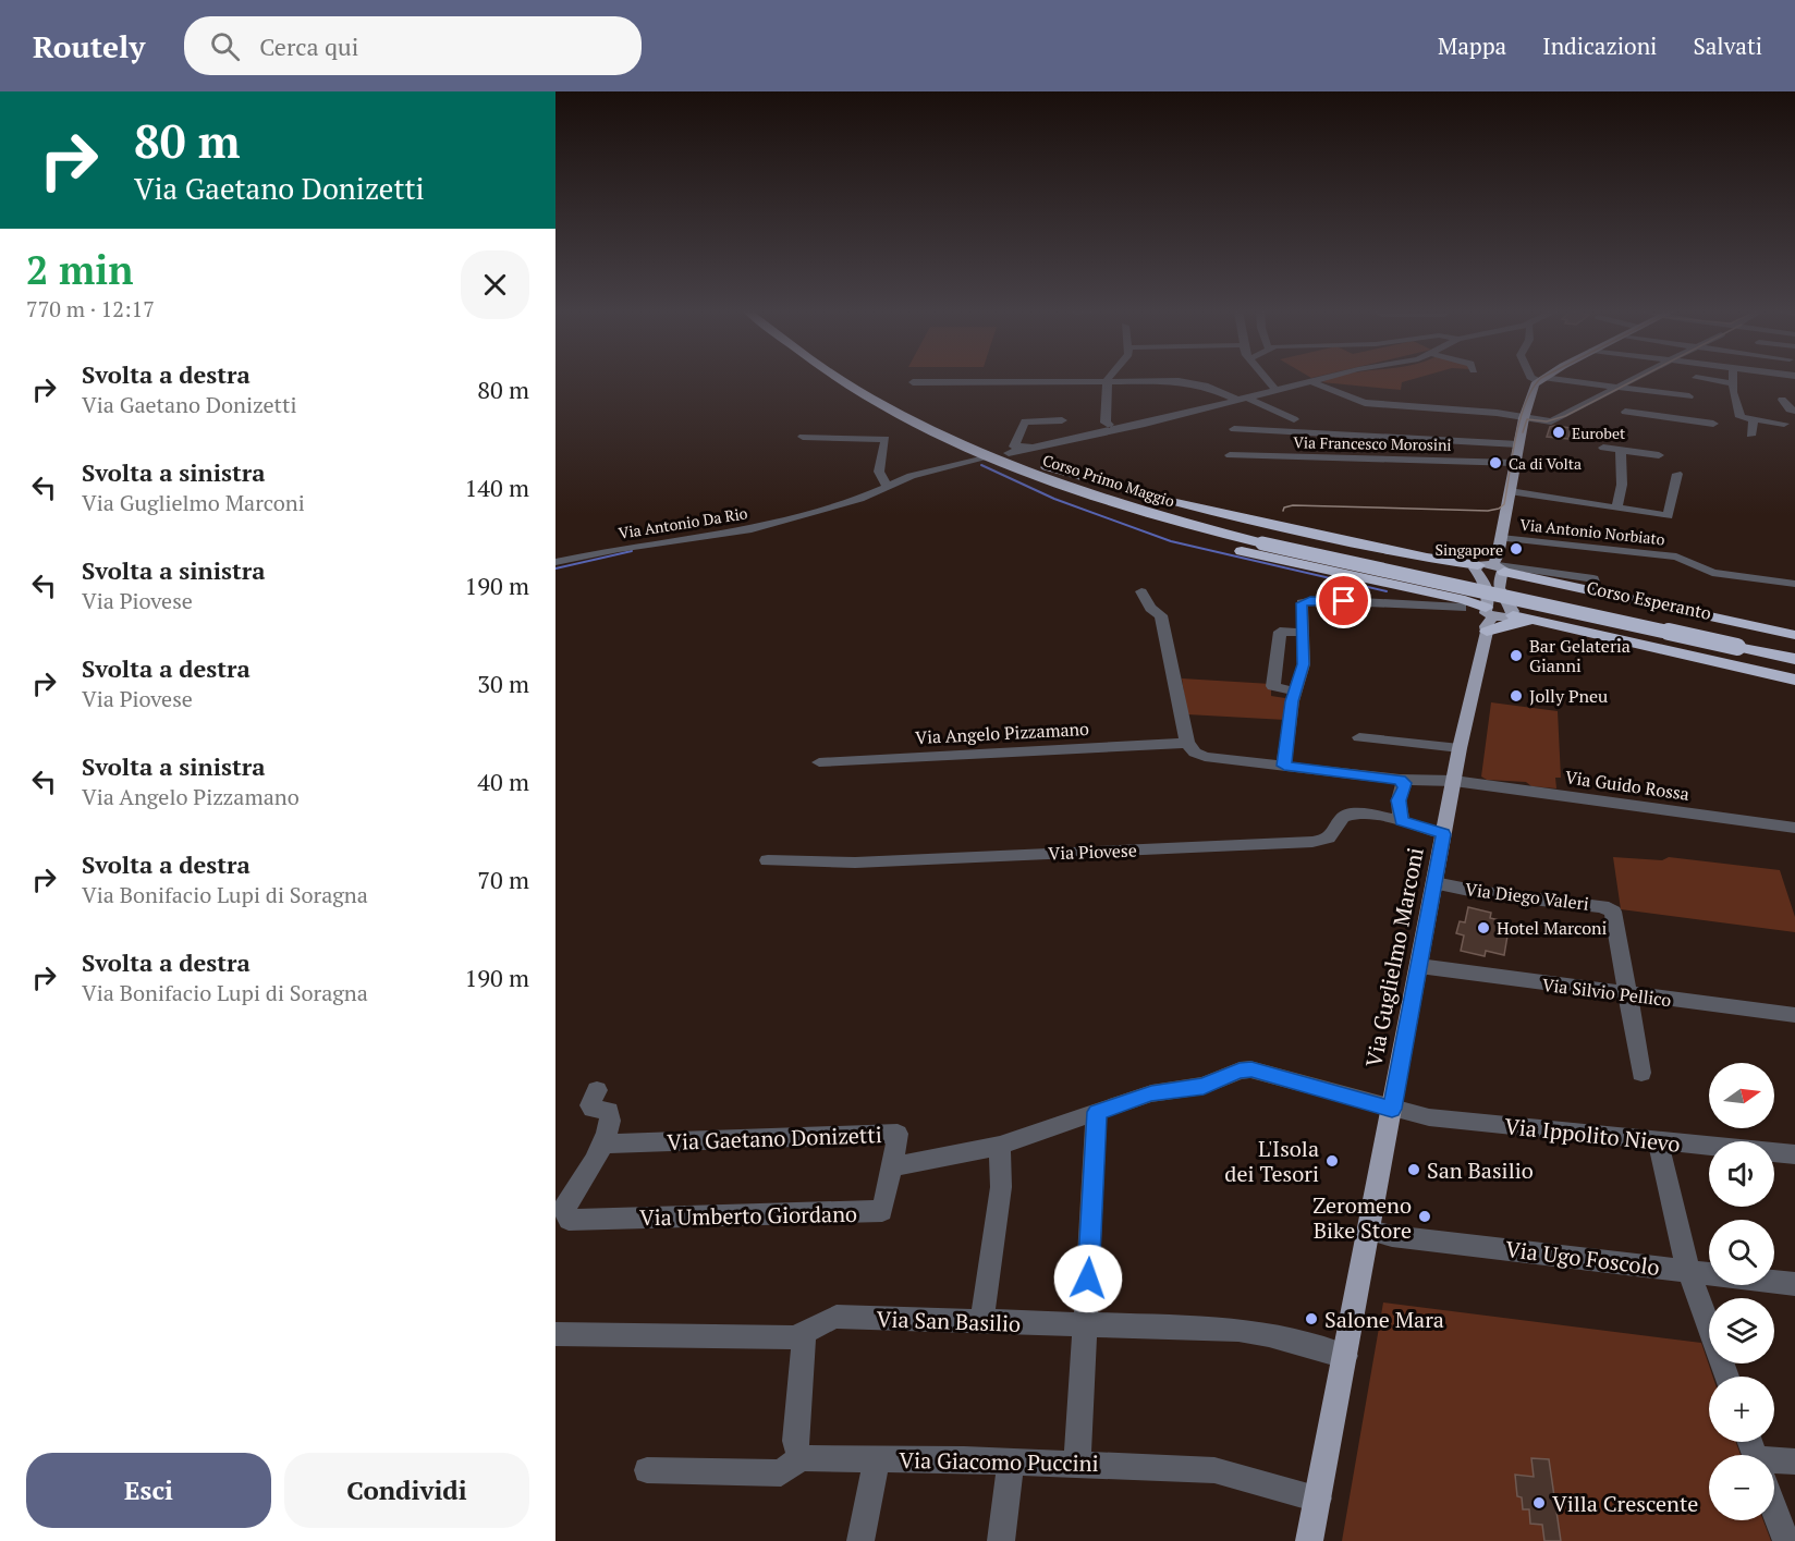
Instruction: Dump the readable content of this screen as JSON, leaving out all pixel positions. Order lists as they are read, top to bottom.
{
  "streets": {
    "highway": ["Corso Primo Maggio", "Corso Esperanto"],
    "main road": ["Via Guglielmo Marconi"],
    "street": [
      "Via Francesco Morosini",
      "Via Antonio Da Rio",
      "Via Antonio Norbiato",
      "Via Angelo Pizzamano",
      "Via Guido Rossa",
      "Via Piovese",
      "Via Diego Valeri",
      "Via Silvio Pellico",
      "Via Ippolito Nievo",
      "Via Gaetano Donizetti",
      "Via Umberto Giordano",
      "Via Ugo Foscolo",
      "Via San Basilio",
      "Via Giacomo Puccini"
    ]
  },
  "crossings": [
    ["Corso Primo Maggio", "Corso Esperanto"],
    ["Via Guido Rossa", "Via Guglielmo Marconi"],
    ["Via Piovese", "Via Guglielmo Marconi"],
    ["Via Diego Valeri", "Via Guglielmo Marconi"],
    ["Via Diego Valeri", "Via Silvio Pellico"],
    ["Via Guglielmo Marconi", "Via Silvio Pellico"],
    ["Via Guglielmo Marconi", "Via Ippolito Nievo"],
    ["Via Guglielmo Marconi", "Via Gaetano Donizetti"],
    ["Via Guglielmo Marconi", "Via Ugo Foscolo"],
    ["Via Guglielmo Marconi", "Via San Basilio"],
    ["Via Guglielmo Marconi", "Via Giacomo Puccini"],
    ["Via Ippolito Nievo", "Via Gaetano Donizetti"],
    ["Via Gaetano Donizetti", "Via Umberto Giordano"]
  ],
  "places": [
    "Eurobet",
    "Ca di Volta",
    "Singapore",
    "Bar Gelateria Gianni",
    "Jolly Pneu",
    "Hotel Marconi",
    "L'Isola dei Tesori",
    "San Basilio",
    "Zeromeno Bike Store",
    "Salone Mara",
    "Villa Crescente"
  ],
  "north": "right",
  "page": {
    "header": "Routely",
    "search": "Cerca qui",
    "nav": ["Mappa", "Indicazioni", "Salvati"],
    "turn": ["80 m", "Via Gaetano Donizetti"],
    "heading": ["2 min", "770 m · 12:17"],
    "list": [
      {
        "name": "Svolta a destra",
        "note": "Via Gaetano Donizetti",
        "value": "80 m"
      },
      {
        "name": "Svolta a sinistra",
        "note": "Via Guglielmo Marconi",
        "value": "140 m"
      },
      {
        "name": "Svolta a sinistra",
        "note": "Via Piovese",
        "value": "190 m"
      },
      {
        "name": "Svolta a destra",
        "note": "Via Piovese",
        "value": "30 m"
      },
      {
        "name": "Svolta a sinistra",
        "note": "Via Angelo Pizzamano",
        "value": "40 m"
      },
      {
        "name": "Svolta a destra",
        "note": "Via Bonifacio Lupi di Soragna",
        "value": "70 m"
      },
      {
        "name": "Svolta a destra",
        "note": "Via Bonifacio Lupi di Soragna",
        "value": "190 m"
      }
    ],
    "map_buttons": ["+", "−"],
    "buttons": ["Esci", "Condividi"]
  }
}
